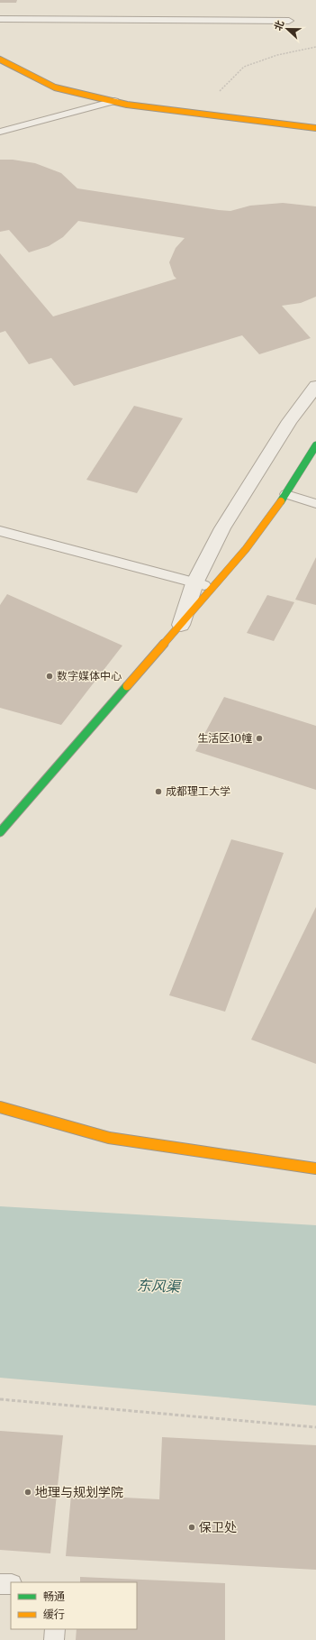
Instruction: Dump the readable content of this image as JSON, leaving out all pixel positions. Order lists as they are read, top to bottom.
{
  "water": ["东风渠"],
  "places": [
    "数字媒体中心",
    "生活区10幢",
    "成都理工大学",
    "地理与规划学院",
    "保卫处"
  ],
  "legend": ["畅通", "缓行"],
  "north": "left"
}
